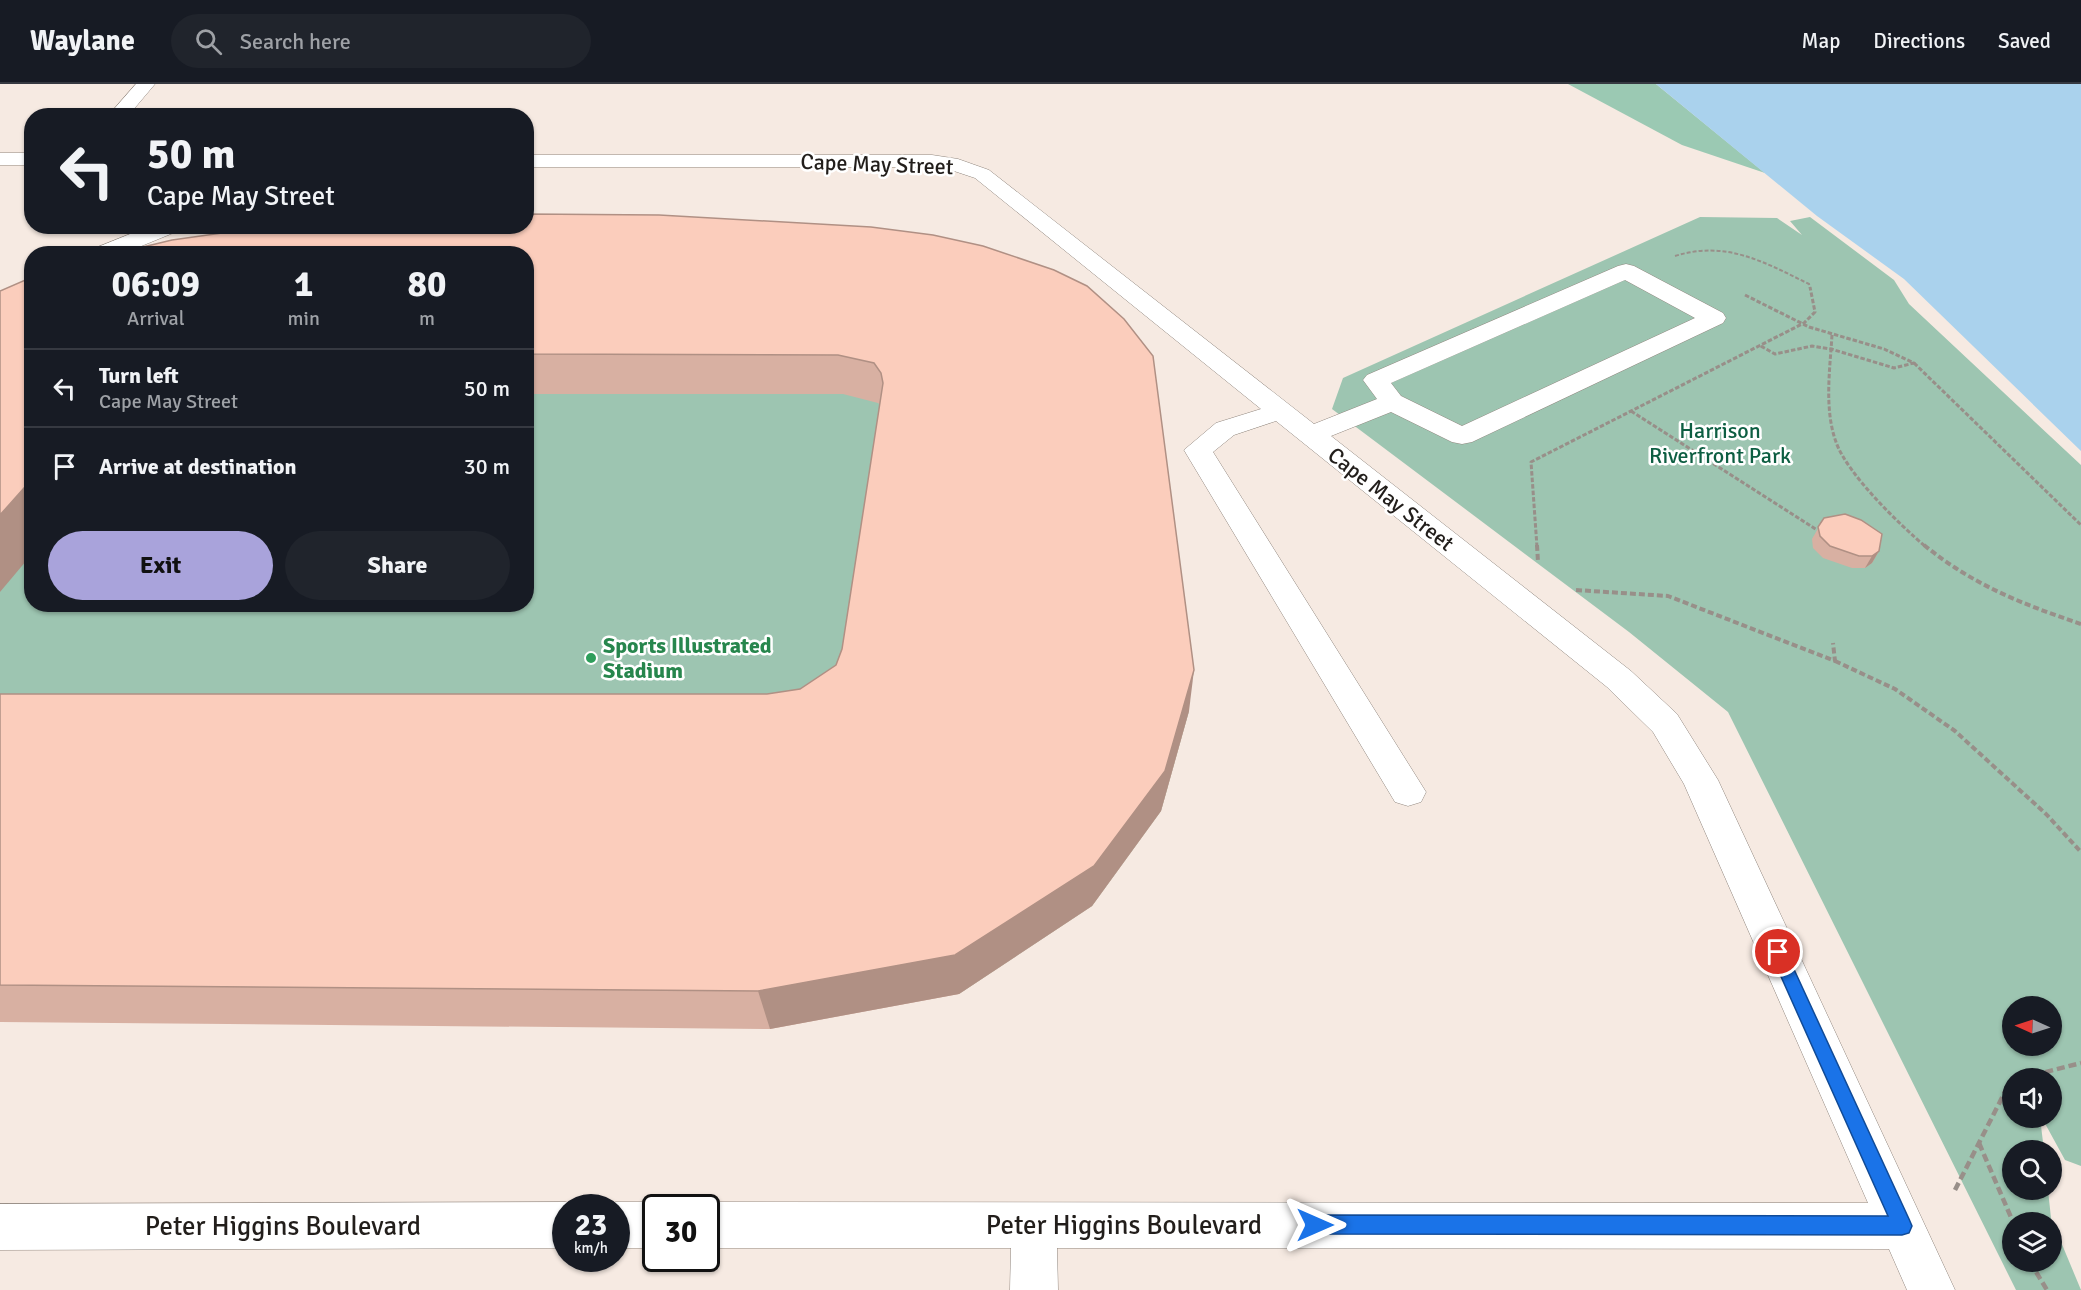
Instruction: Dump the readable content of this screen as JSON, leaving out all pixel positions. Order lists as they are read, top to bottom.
{
  "streets": {
    "street": ["Cape May Street", "Peter Higgins Boulevard"]
  },
  "crossings": [
    ["Cape May Street", "Peter Higgins Boulevard"]
  ],
  "parks": ["Harrison Riverfront Park"],
  "places": ["Sports Illustrated Stadium"],
  "north": "left",
  "page": {
    "header": "Waylane",
    "search": "Search here",
    "nav": ["Map", "Directions", "Saved"],
    "turn": ["50 m", "Cape May Street"],
    "eta": [
      "06:09",
      "Arrival",
      "1",
      "min",
      "80",
      "m"
    ],
    "list": [
      {
        "name": "Turn left",
        "note": "Cape May Street",
        "value": "50 m"
      },
      {
        "name": "Arrive at destination",
        "value": "30 m"
      }
    ],
    "buttons": ["Exit", "Share"],
    "speed": "23 km/h",
    "limit": "30"
  }
}
